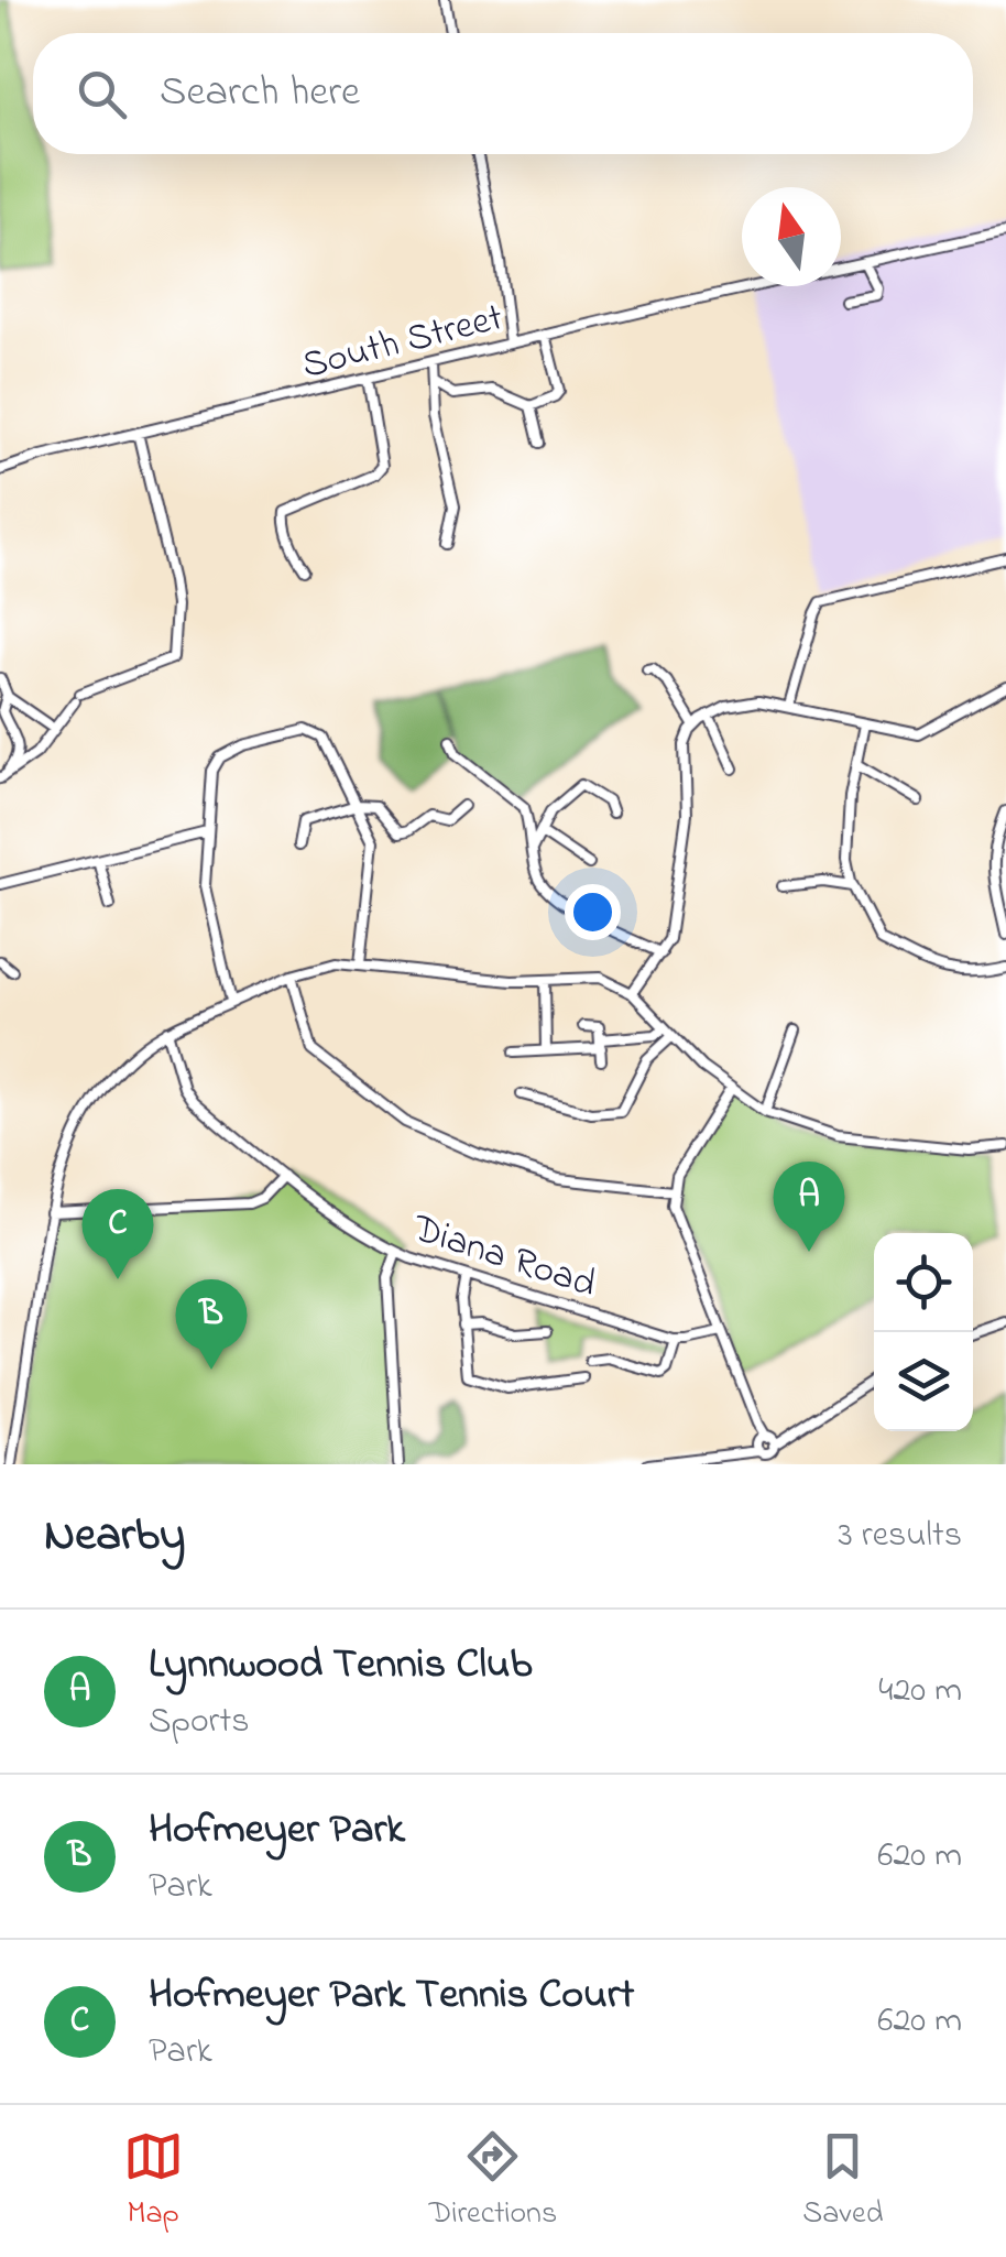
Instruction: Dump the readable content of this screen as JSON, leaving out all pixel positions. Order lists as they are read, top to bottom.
{
  "streets": {
    "street": ["South Street", "Diana Road"]
  },
  "north": "top",
  "page": {
    "search": "Search here",
    "pins": ["A", "C", "B"],
    "heading": ["Nearby", "3 results"],
    "list": [
      {
        "mark": "A",
        "name": "Lynnwood Tennis Club",
        "note": "Sports",
        "value": "420 m"
      },
      {
        "mark": "B",
        "name": "Hofmeyer Park",
        "note": "Park",
        "value": "620 m"
      },
      {
        "mark": "C",
        "name": "Hofmeyer Park Tennis Court",
        "note": "Park",
        "value": "620 m"
      }
    ],
    "nav": ["Map", "Directions", "Saved"]
  }
}
